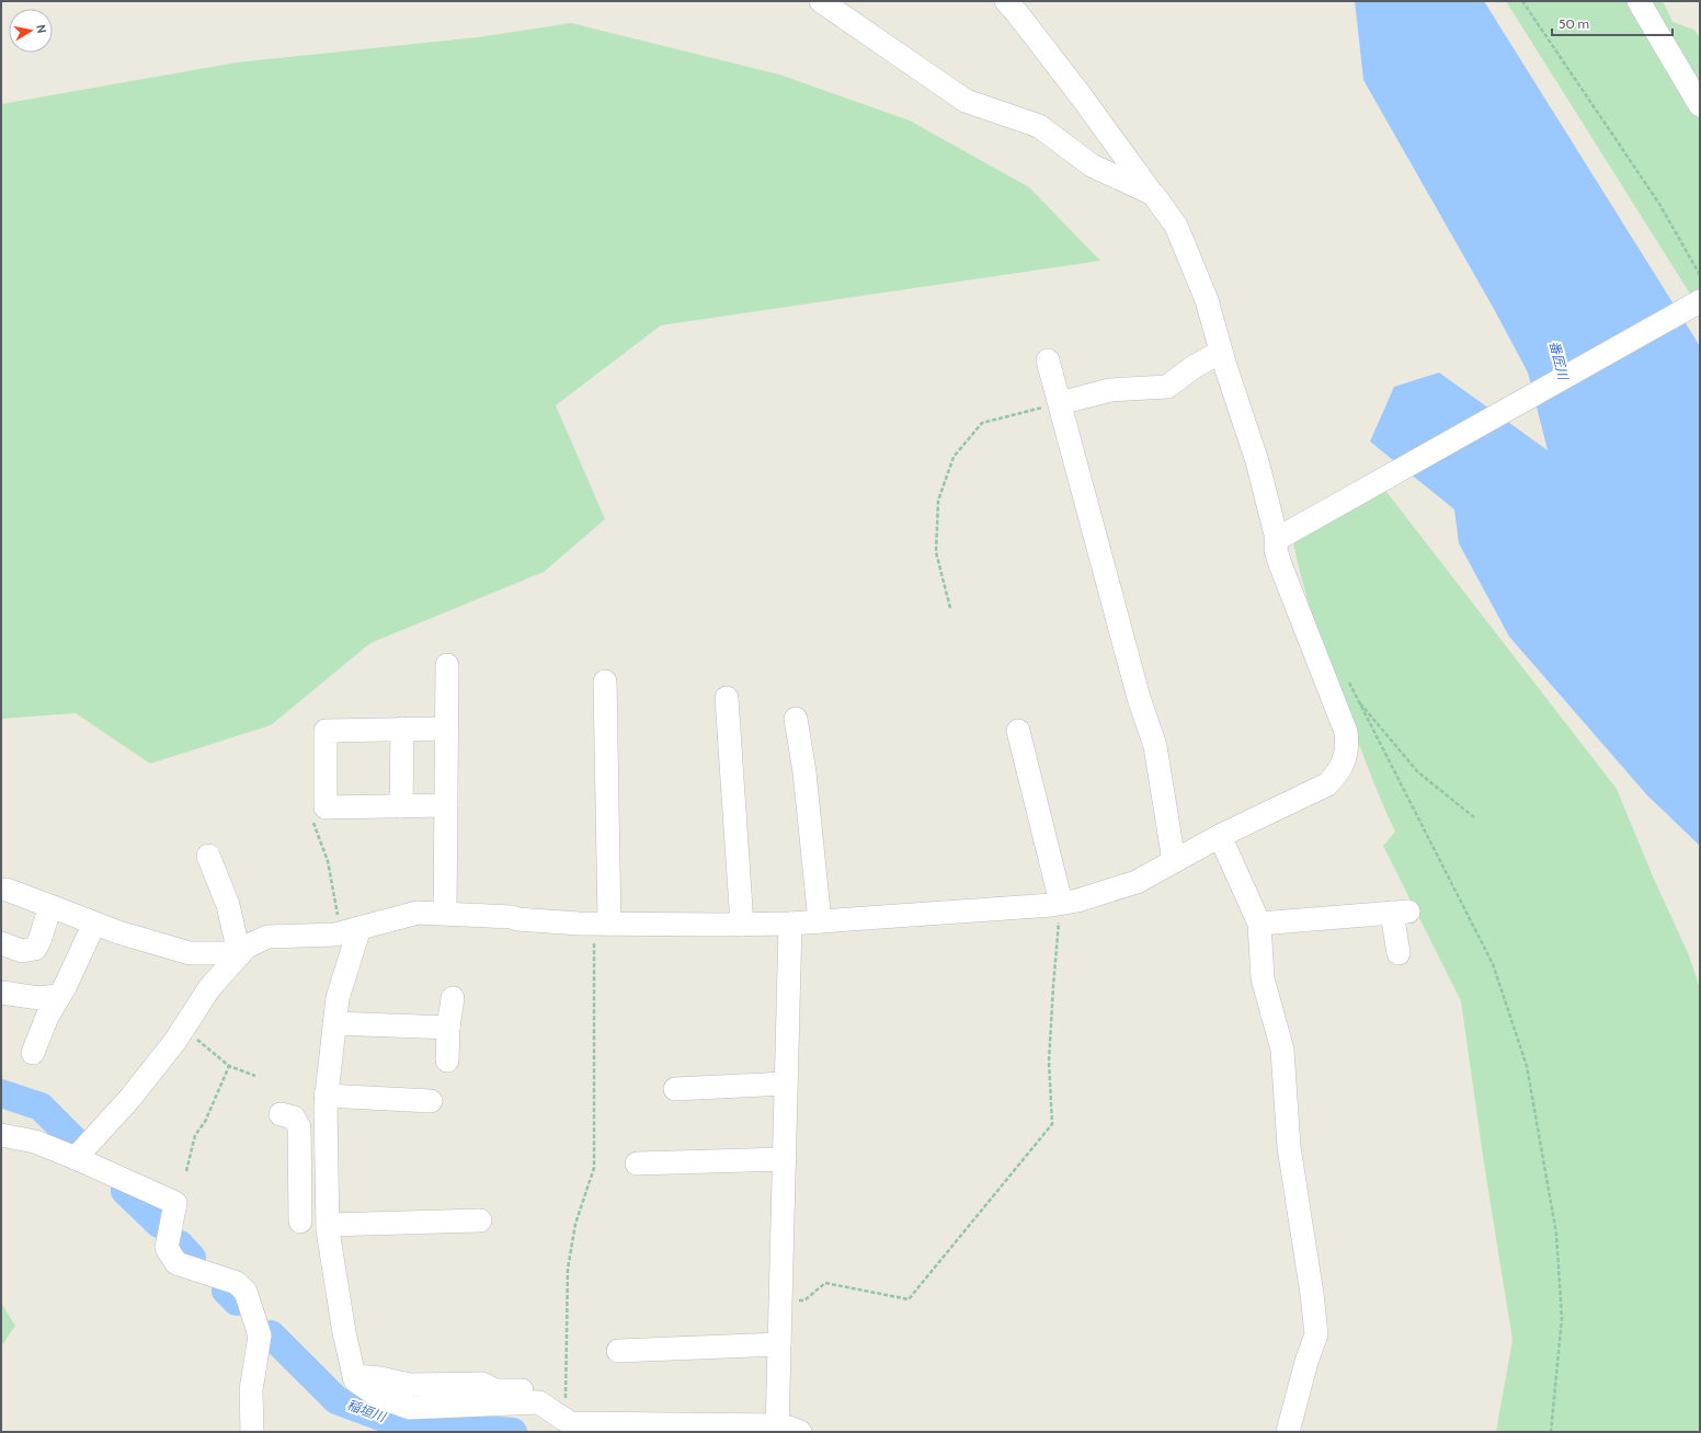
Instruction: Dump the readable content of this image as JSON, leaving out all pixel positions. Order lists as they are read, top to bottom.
{
  "water": ["番匠川", "稲垣川"],
  "scale_bar": "50 m",
  "north": "right"
}
